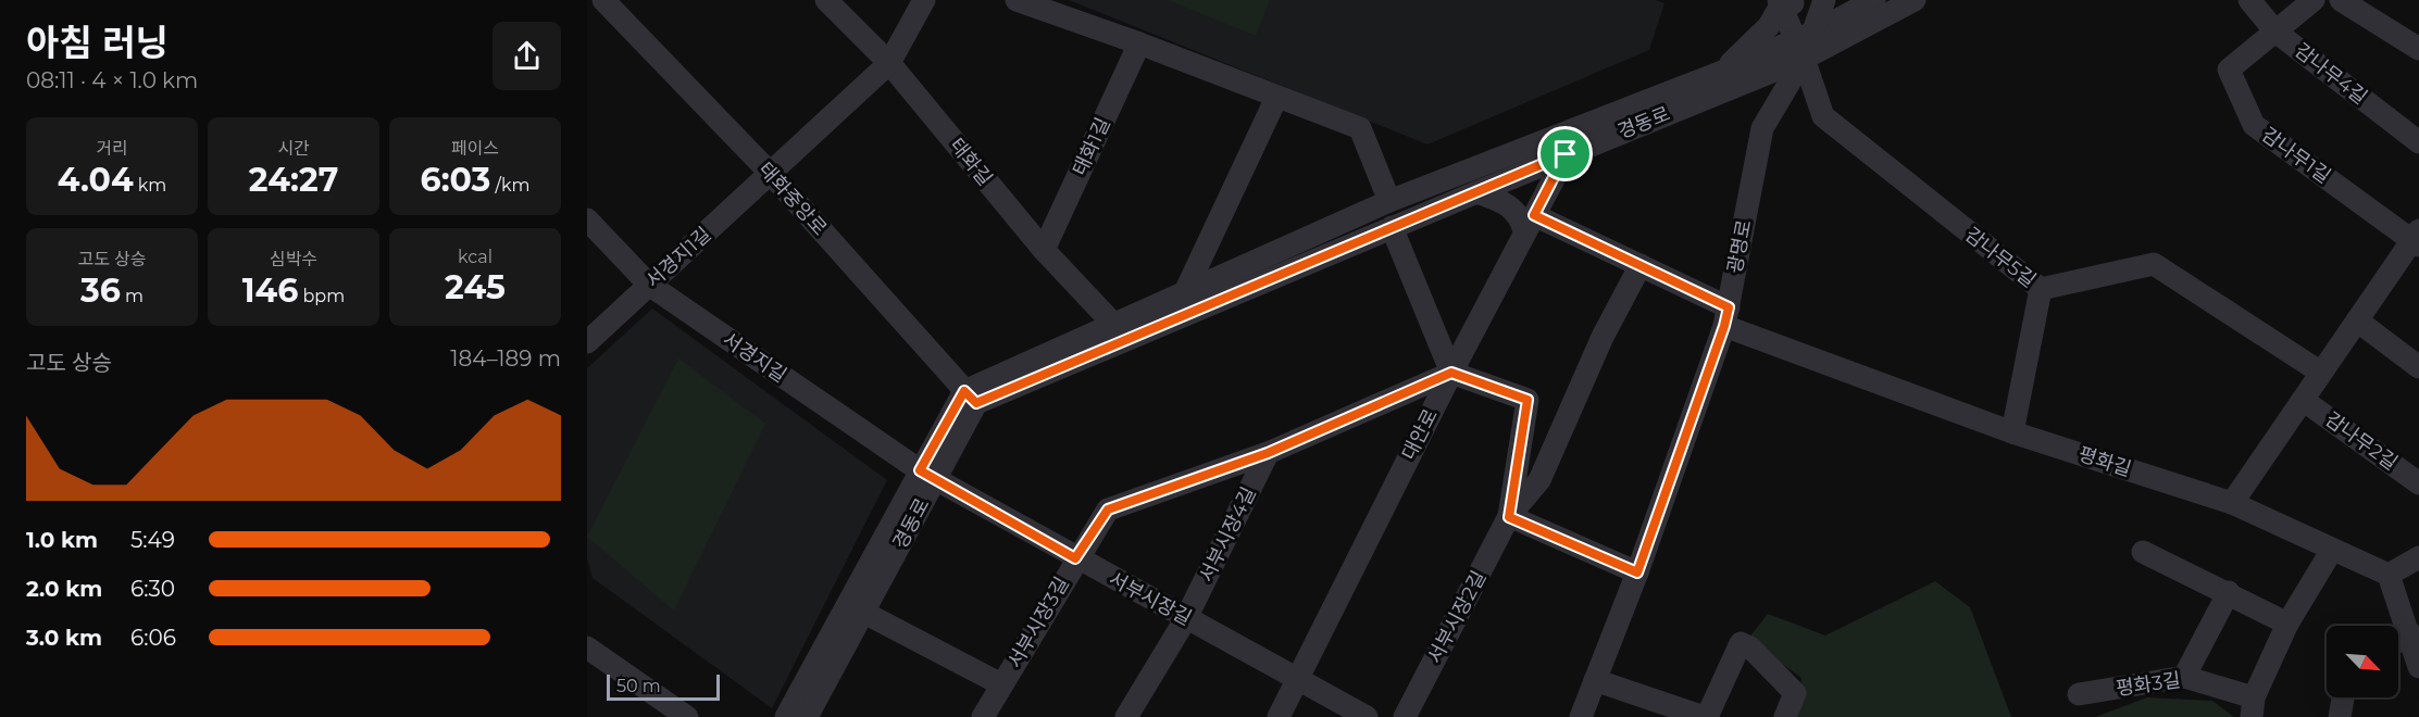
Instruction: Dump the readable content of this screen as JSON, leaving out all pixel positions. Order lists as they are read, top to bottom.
{
  "streets": {
    "street": [
      "감나무4길",
      "경동로",
      "태화1길",
      "감나무1길",
      "태화길",
      "태화중앙로",
      "광명로",
      "서경지1길",
      "감나무5길",
      "서경지길",
      "대안로",
      "감나무2길",
      "평화길",
      "서부시장4길",
      "서부시장길",
      "서부시장2길",
      "서부시장3길",
      "평화3길"
    ]
  },
  "crossings": [
    ["감나무4길", "감나무1길"],
    ["경동로", "태화길"],
    ["경동로", "태화중앙로"],
    ["경동로", "광명로"],
    ["경동로", "감나무5길"],
    ["경동로", "서경지길"],
    ["경동로", "대안로"],
    ["경동로", "서부시장길"],
    ["경동로", "서부시장3길"],
    ["태화1길", "태화길"],
    ["태화길", "서경지1길"],
    ["태화중앙로", "서경지1길"],
    ["광명로", "감나무5길"],
    ["광명로", "평화길"],
    ["서경지1길", "서경지길"],
    ["서경지길", "서부시장길"],
    ["대안로", "평화길"],
    ["대안로", "서부시장길"],
    ["대안로", "서부시장2길"],
    ["대안로", "서부시장3길"],
    ["평화길", "평화3길"],
    ["서부시장4길", "서부시장길"],
    ["서부시장4길", "서부시장3길"],
    ["서부시장길", "서부시장3길"],
    ["서부시장2길", "서부시장3길"]
  ],
  "scale_bar": "50 m",
  "north": "bottom right",
  "page": {
    "heading": ["아침 러닝", "08:11 · 4 × 1.0 km"],
    "stats": [
      ["거리", "4.04 km"],
      ["시간", "24:27"],
      ["페이스", "6:03 /km"],
      ["고도 상승", "36 m"],
      ["심박수", "146 bpm"],
      ["kcal", "245"]
    ],
    "chart": ["고도 상승", "184–189 m"],
    "list": [
      {
        "name": "1.0 km",
        "note": "5:49"
      },
      {
        "name": "2.0 km",
        "note": "6:30"
      },
      {
        "name": "3.0 km",
        "note": "6:06"
      }
    ],
    "scale": "50 m"
  }
}
